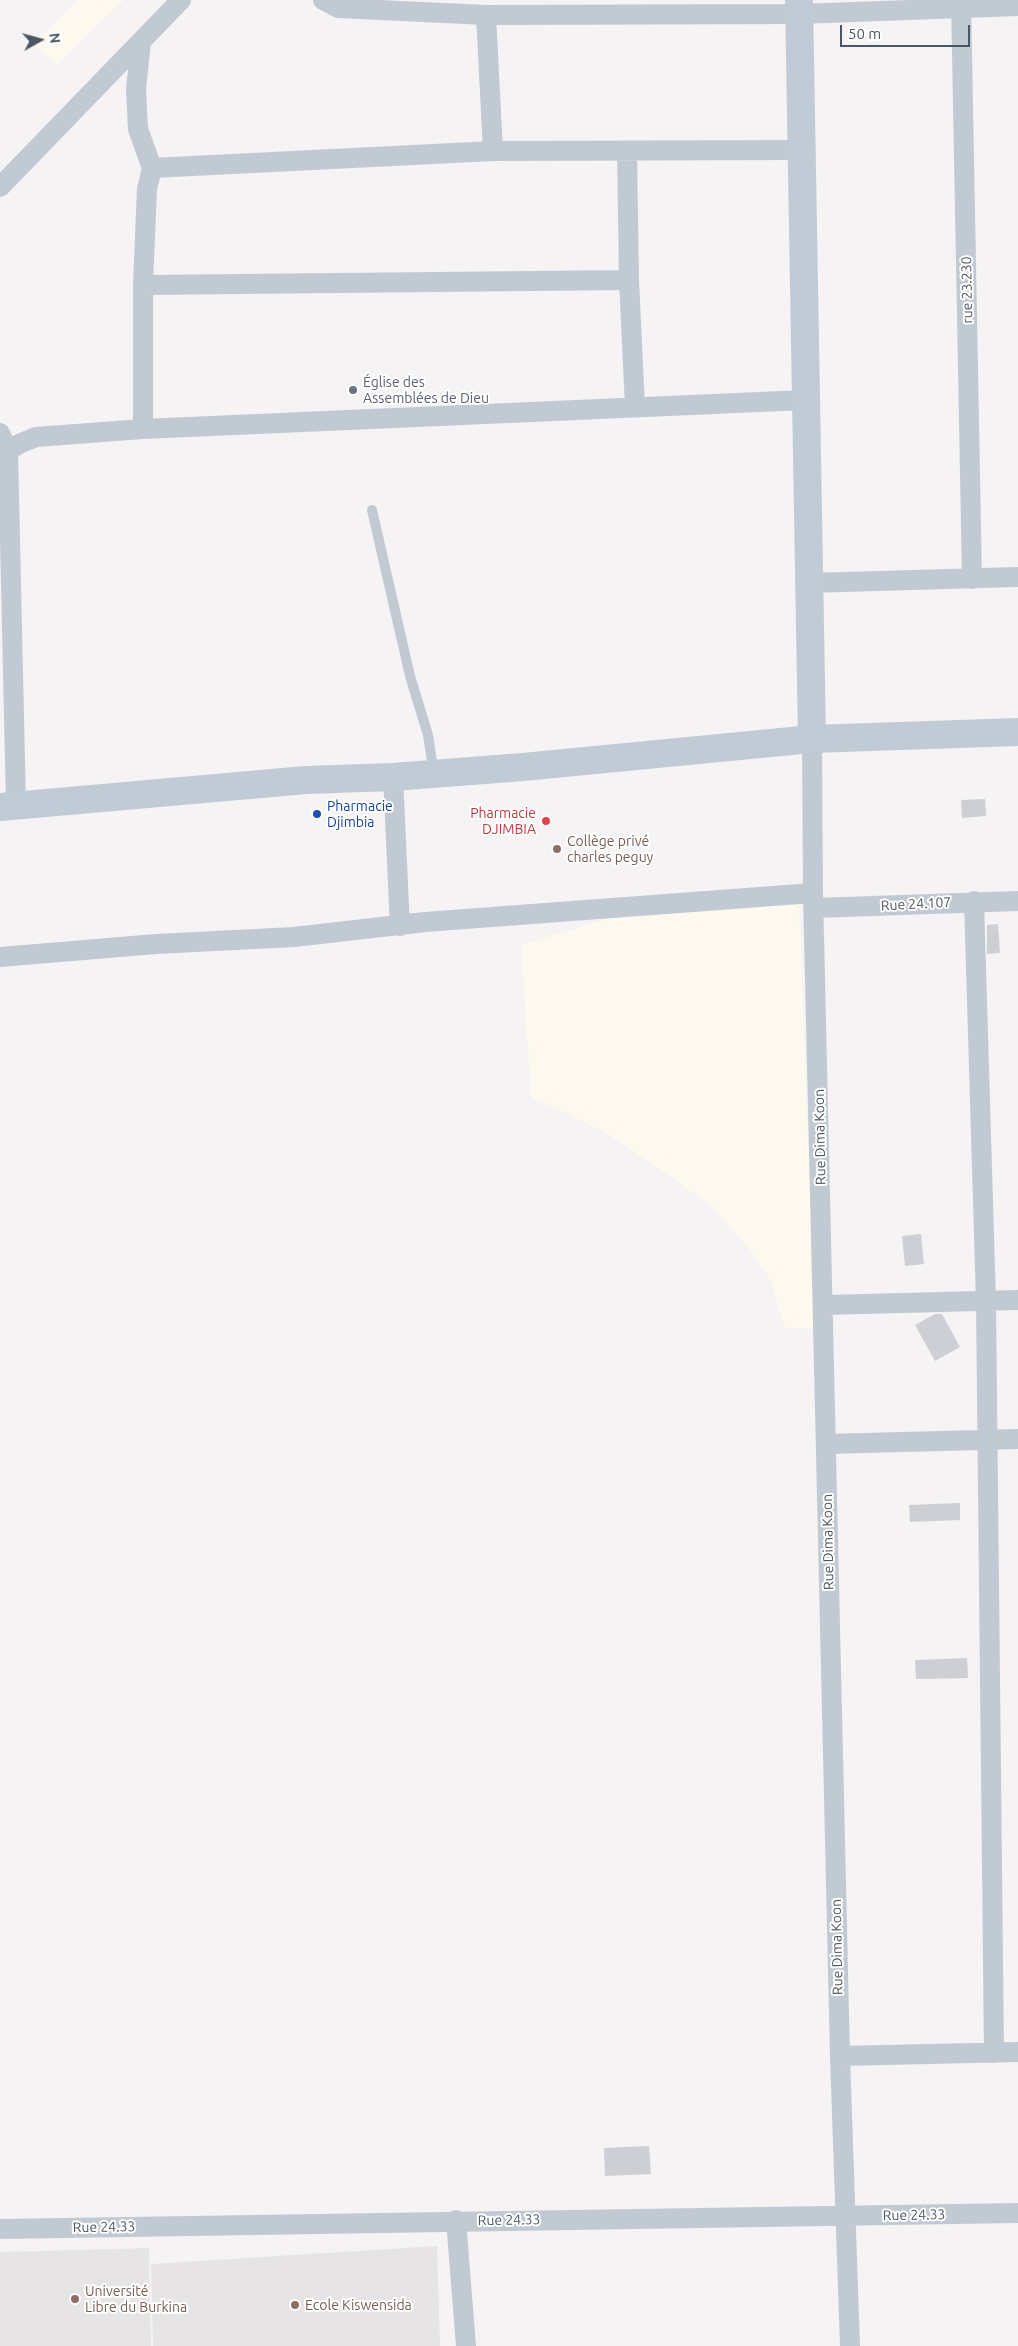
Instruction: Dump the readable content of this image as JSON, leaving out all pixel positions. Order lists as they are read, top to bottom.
{
  "streets": {
    "street": [
      "rue 23.230",
      "Rue 24.107",
      "Rue Dima Koon",
      "Rue 24.33"
    ]
  },
  "crossings": [
    ["Rue 24.107", "Rue Dima Koon"],
    ["Rue Dima Koon", "Rue 24.33"]
  ],
  "places": [
    "Église des Assemblées de Dieu",
    "Pharmacie Djimbia",
    "Pharmacie DJIMBIA",
    "Collège privé charles peguy",
    "Université Libre du Burkina",
    "Ecole Kiswensida"
  ],
  "scale_bar": "50 m",
  "north": "right"
}
